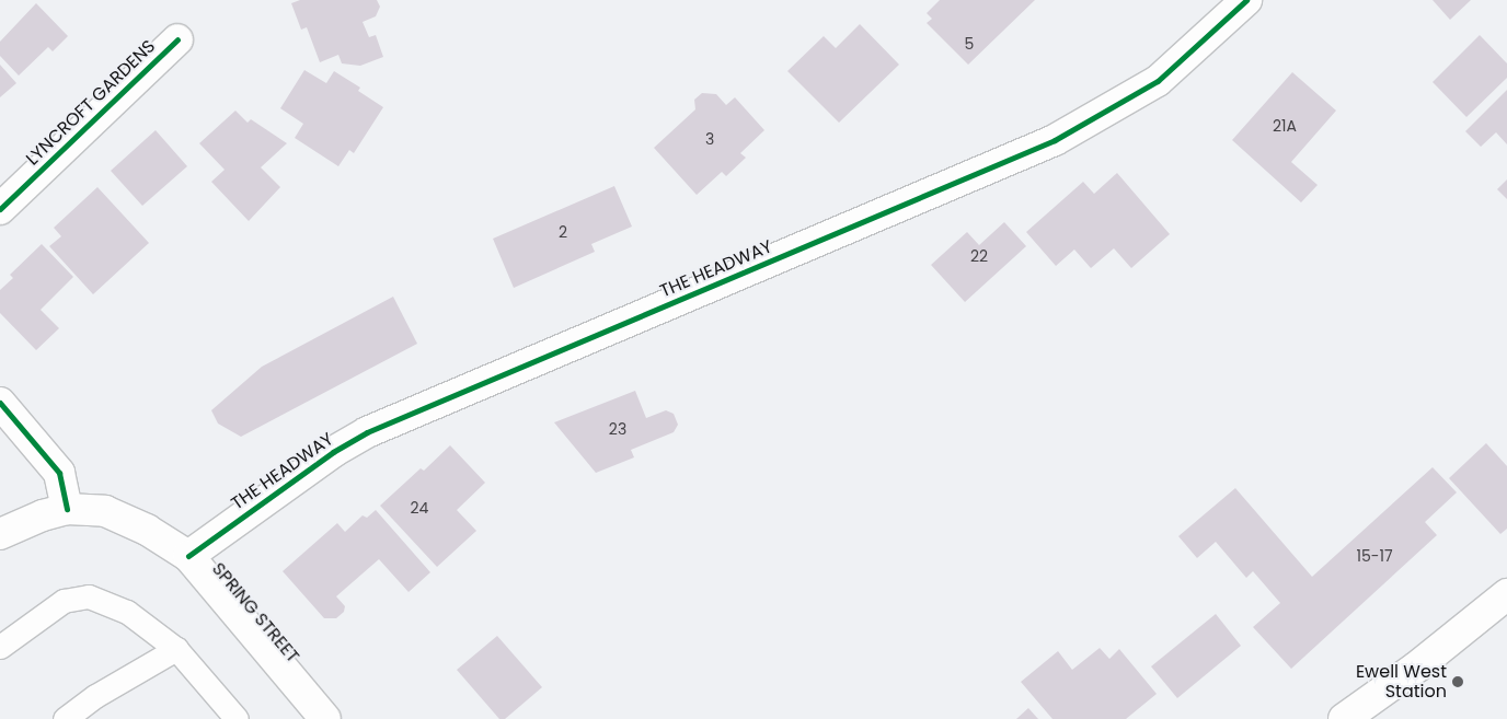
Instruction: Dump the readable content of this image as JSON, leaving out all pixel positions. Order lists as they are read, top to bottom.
{
  "streets": {
    "street": ["LYNCROFT GARDENS", "THE HEADWAY", "SPRING STREET"]
  },
  "crossings": [
    ["THE HEADWAY", "SPRING STREET"]
  ],
  "places": ["Ewell West Station"],
  "house_numbers": [
    "5",
    "21A",
    "3",
    "2",
    "22",
    "23",
    "24",
    "15-17"
  ]
}
